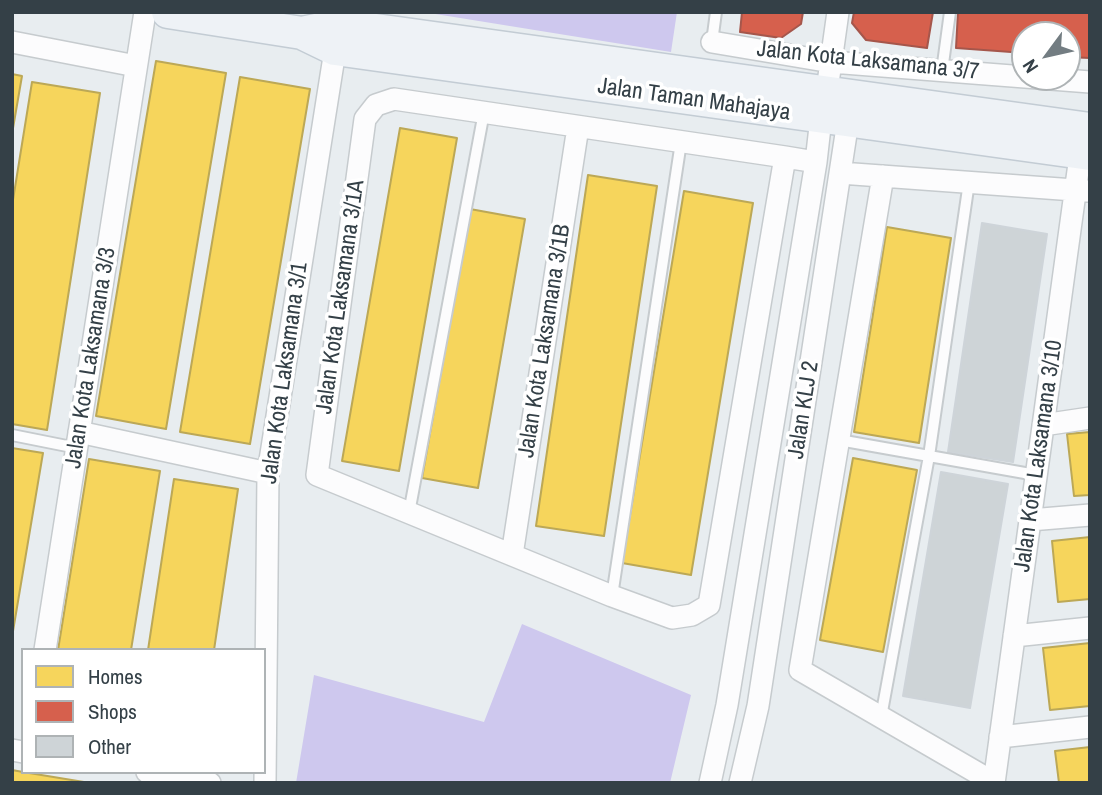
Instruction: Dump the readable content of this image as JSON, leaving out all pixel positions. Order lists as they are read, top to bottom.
{
  "streets": {
    "street": [
      "Jalan Kota Laksamana 3/7",
      "Jalan Taman Mahajaya",
      "Jalan Kota Laksamana 3/1A",
      "Jalan Kota Laksamana 3/1B",
      "Jalan Kota Laksamana 3/3",
      "Jalan Kota Laksamana 3/1",
      "Jalan KLJ 2",
      "Jalan Kota Laksamana 3/10"
    ]
  },
  "crossings": [
    ["Jalan Taman Mahajaya", "Jalan Kota Laksamana 3/1"],
    ["Jalan Taman Mahajaya", "Jalan KLJ 2"],
    ["Jalan Taman Mahajaya", "Jalan Kota Laksamana 3/10"]
  ],
  "legend": ["Homes", "Shops", "Other"],
  "north": "bottom left"
}
